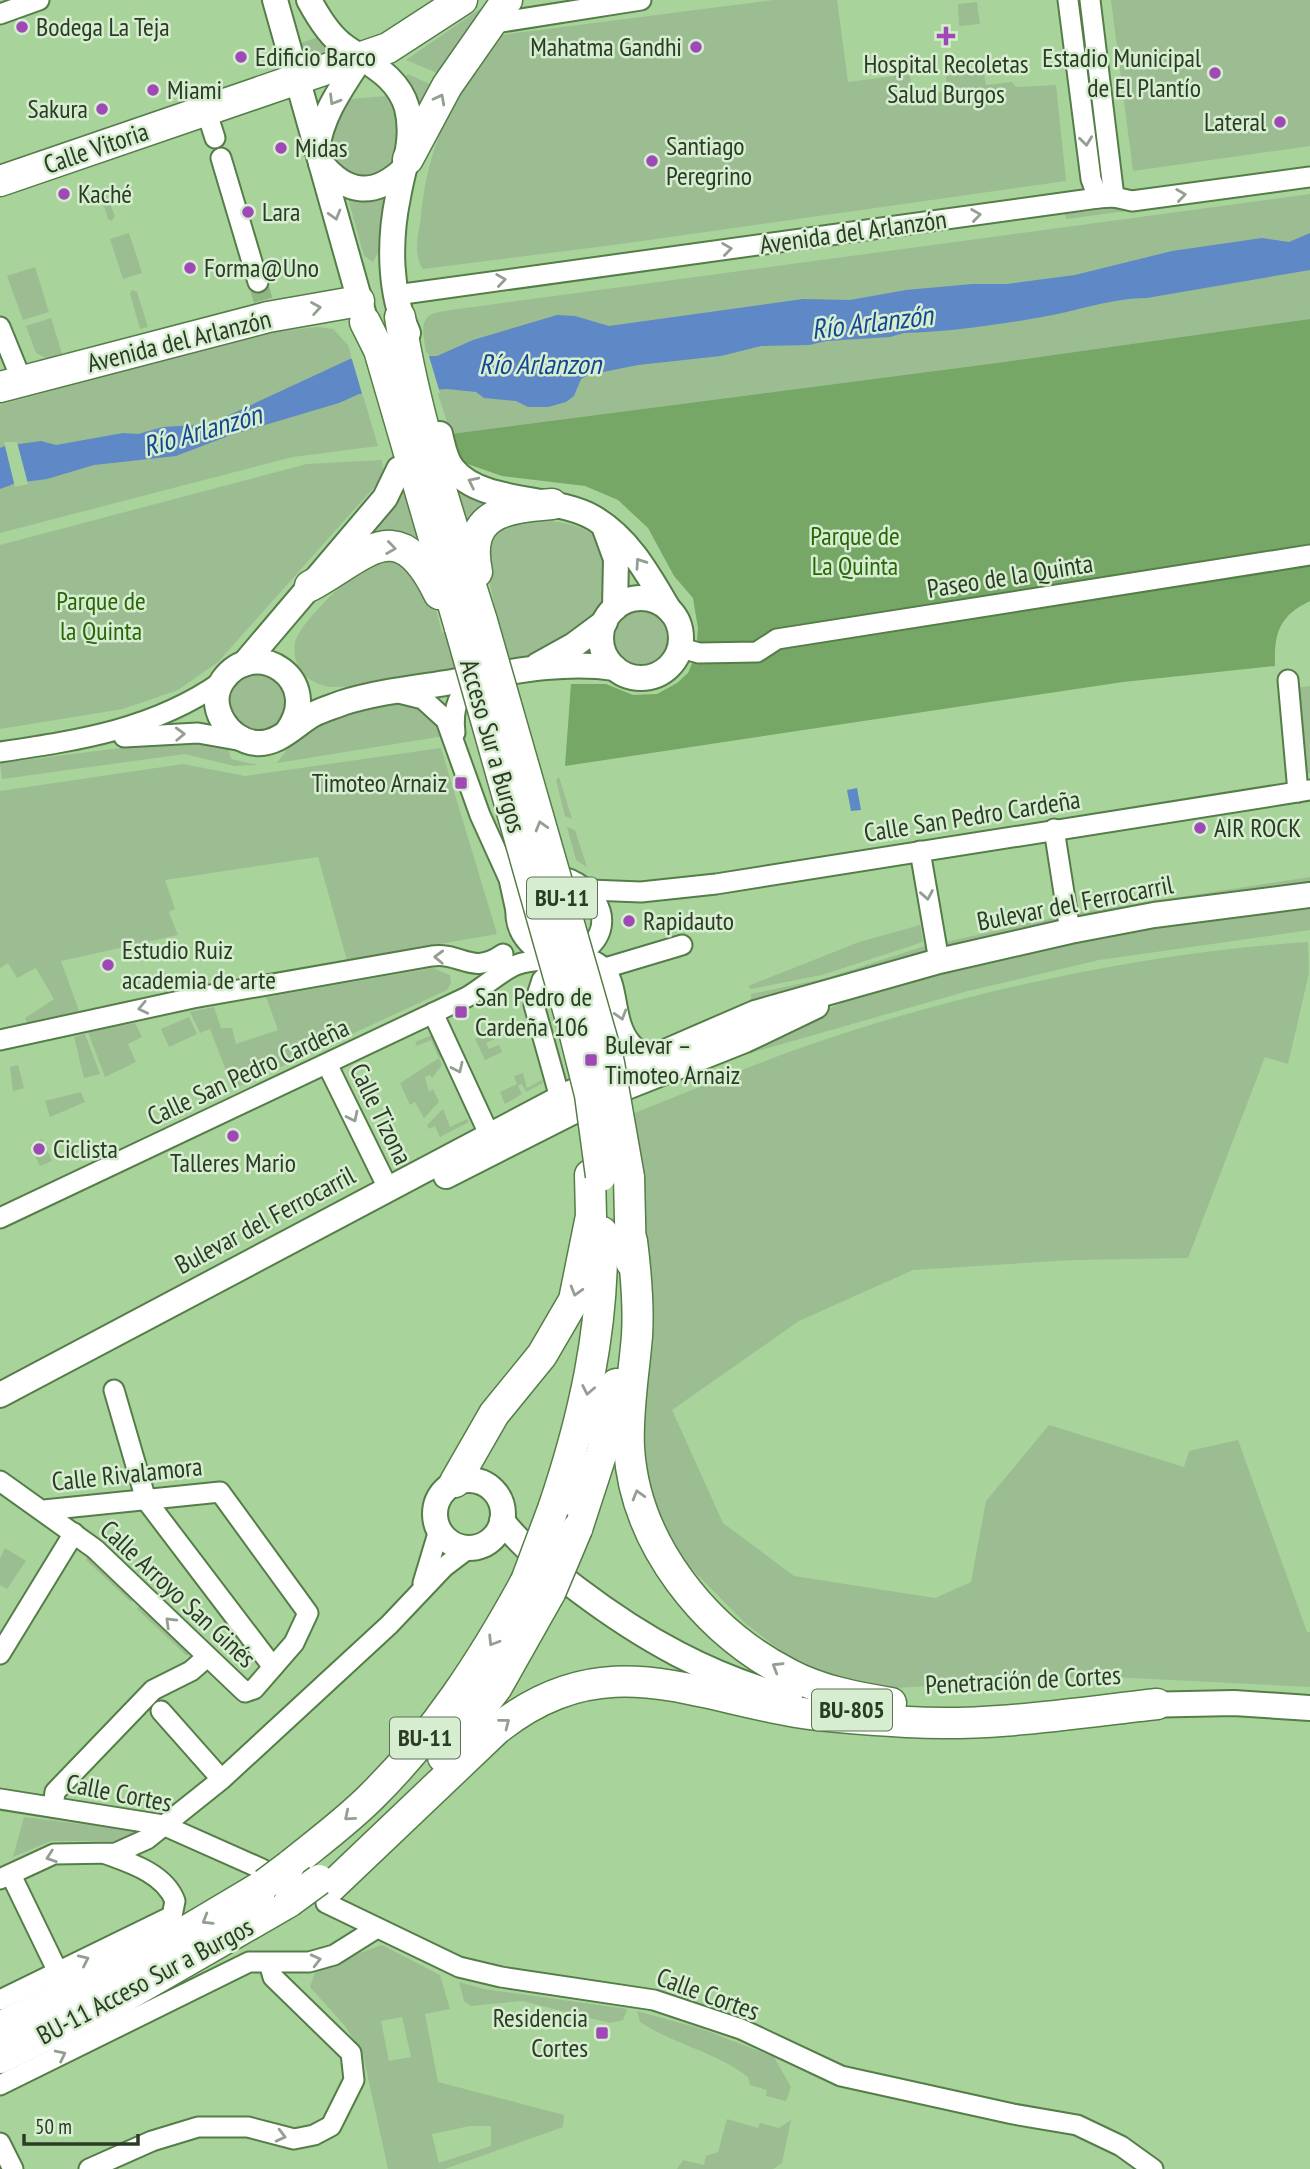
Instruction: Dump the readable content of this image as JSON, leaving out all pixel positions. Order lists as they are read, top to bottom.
{
  "streets": {
    "highway": [
      "Calle Vitoria",
      "Avenida del Arlanzón",
      "Acceso Sur a Burgos",
      "BU-11",
      "BU-11 Acceso Sur a Burgos"
    ],
    "main road": ["Bulevar del Ferrocarril", "Penetración de Cortes", "BU-805"],
    "street": [
      "Paseo de la Quinta",
      "Calle San Pedro Cardeña",
      "Calle Tizona",
      "Calle Rivalamora",
      "Calle Arroyo San Ginés",
      "Calle Cortes"
    ]
  },
  "crossings": [
    ["Avenida del Arlanzón", "Acceso Sur a Burgos"],
    ["Acceso Sur a Burgos", "BU-11"],
    ["Calle San Pedro Cardeña", "Calle Tizona"],
    ["BU-11", "Penetración de Cortes"],
    ["BU-11", "Calle Cortes"],
    ["BU-11", "BU-11 Acceso Sur a Burgos"],
    ["Bulevar del Ferrocarril", "Calle Tizona"],
    ["Calle Rivalamora", "Calle Arroyo San Ginés"],
    ["Penetración de Cortes", "BU-805"],
    ["Penetración de Cortes", "BU-11 Acceso Sur a Burgos"],
    ["Calle Cortes", "BU-11 Acceso Sur a Burgos"]
  ],
  "one_way": ["Avenida del Arlanzón"],
  "water": ["Río Arlanzón", "Río Arlanzon"],
  "parks": ["Parque de La Quinta", "Parque de la Quinta"],
  "places": {
    "other": [
      "Bodega La Teja",
      "Mahatma Gandhi",
      "Edificio Barco",
      "Estadio Municipal de El Plantío",
      "Miami",
      "Sakura",
      "Lateral",
      "Midas",
      "Santiago Peregrino",
      "Kaché",
      "Lara",
      "Forma@Uno",
      "AIR ROCK",
      "Rapidauto",
      "Estudio Ruiz academia de arte",
      "Talleres Mario",
      "Ciclista"
    ],
    "health": ["Hospital Recoletas Salud Burgos"],
    "transit": [
      "Timoteo Arnaiz",
      "San Pedro de Cardeña 106",
      "Bulevar – Timoteo Arnaiz",
      "Residencia Cortes"
    ]
  },
  "scale_bar": "50 m"
}
